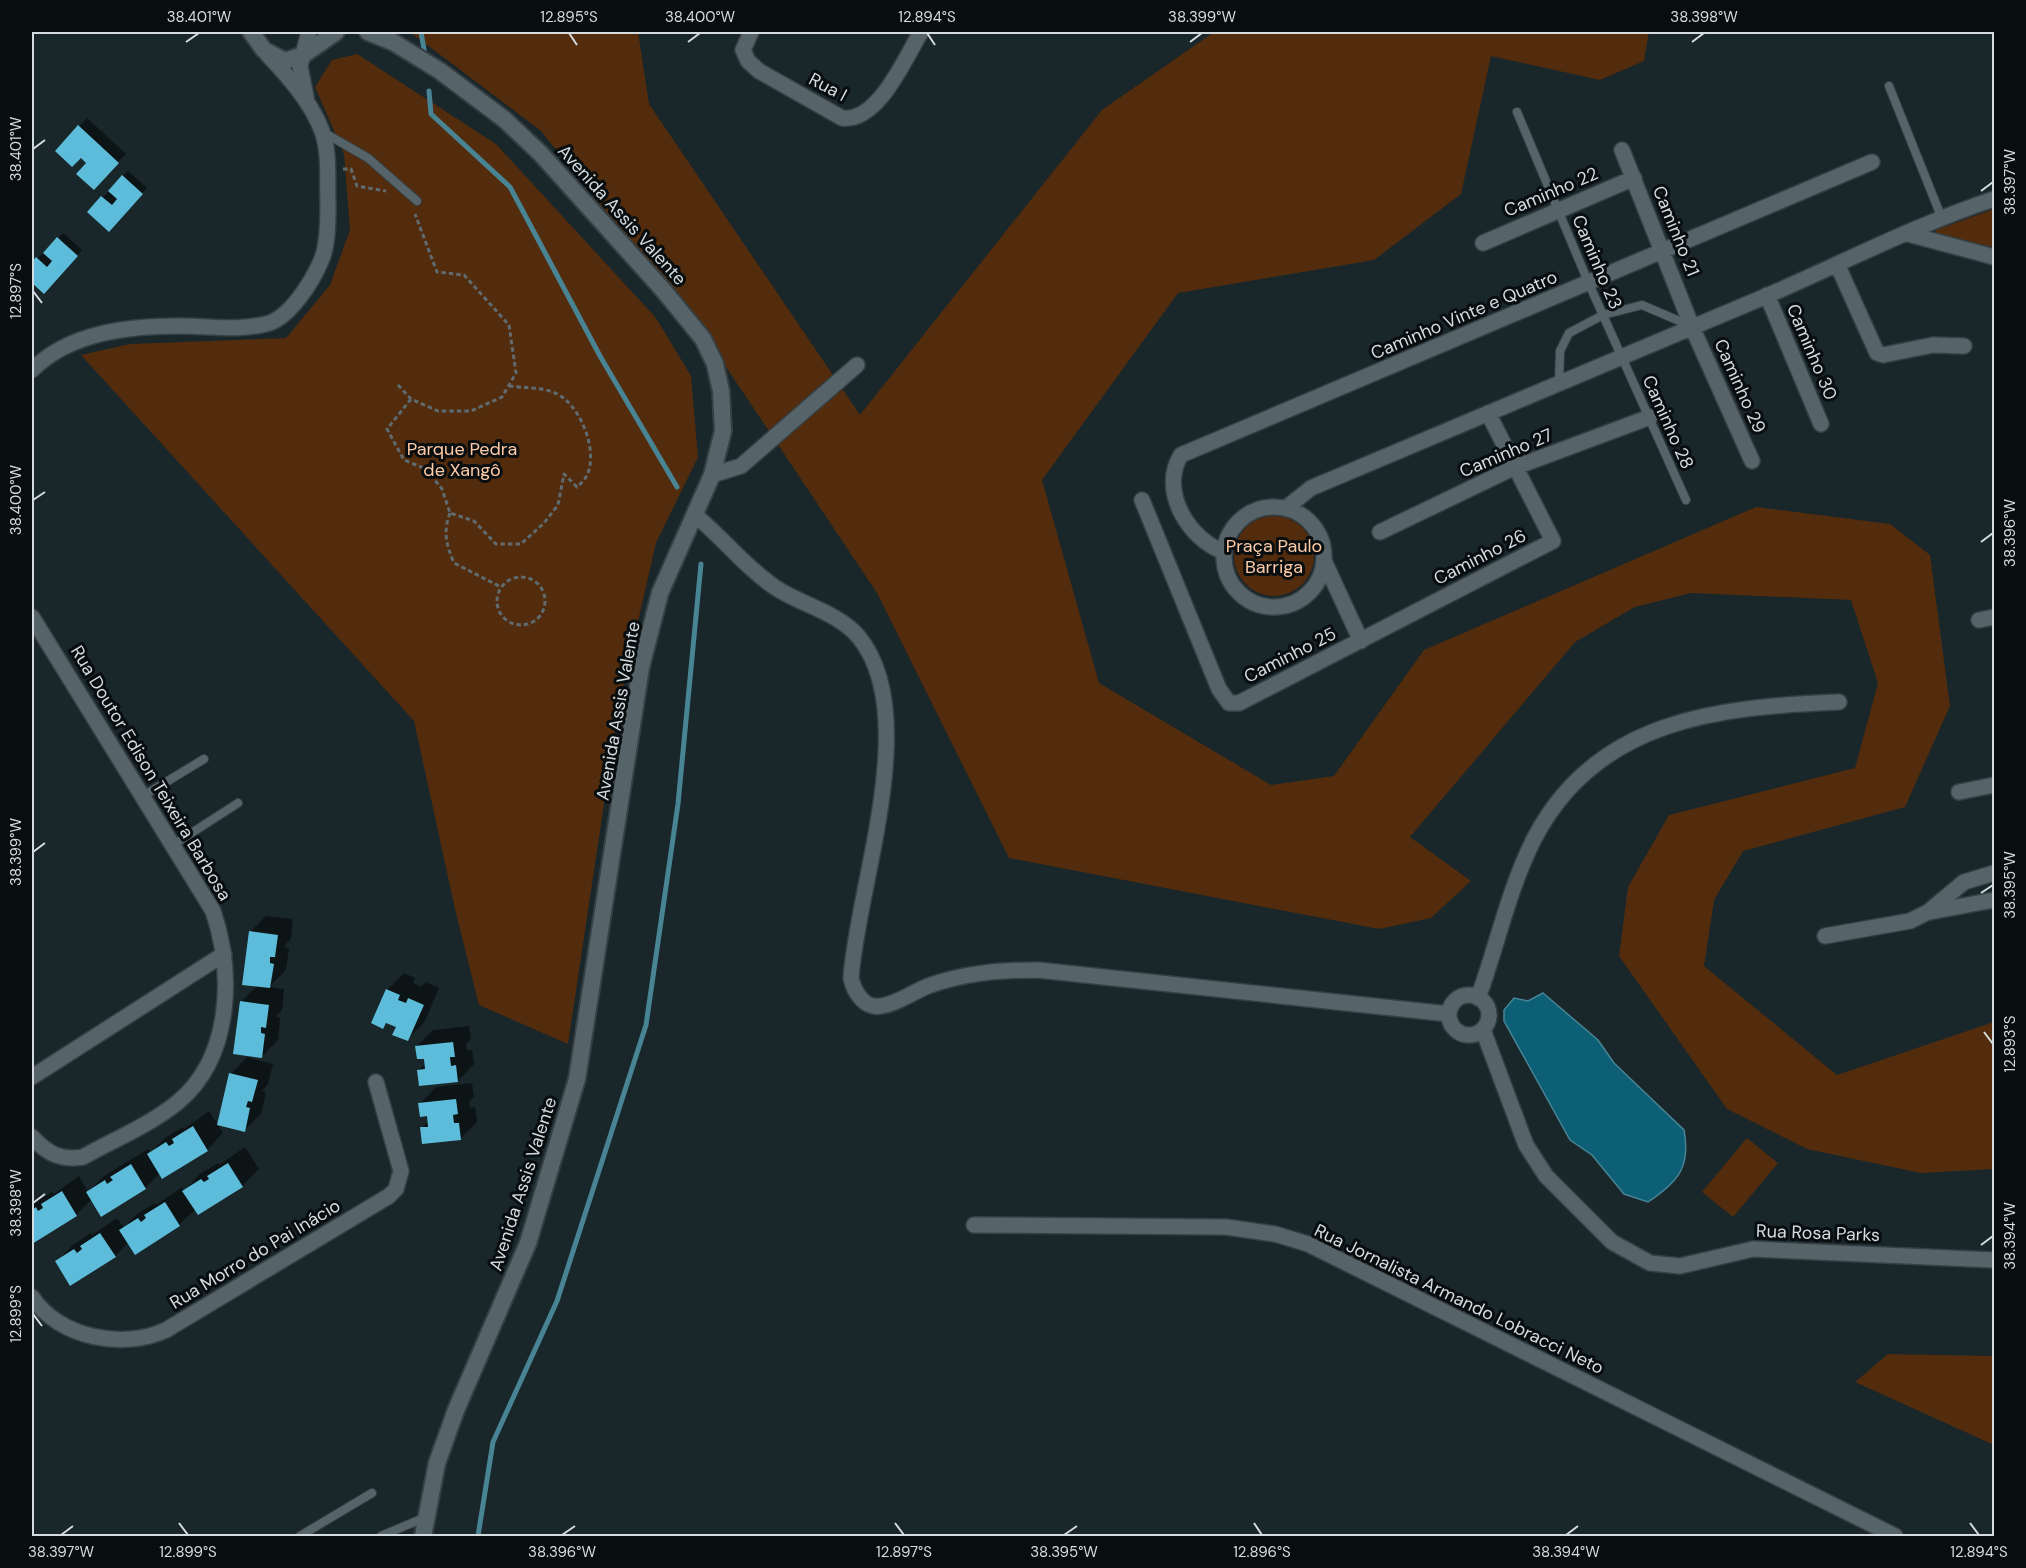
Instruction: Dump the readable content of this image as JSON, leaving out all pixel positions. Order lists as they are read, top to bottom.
{
  "streets": {
    "main road": ["Avenida Assis Valente"],
    "street": [
      "Rua I",
      "Caminho 22",
      "Caminho 21",
      "Caminho Vinte e Quatro",
      "Caminho 30",
      "Caminho 29",
      "Caminho 27",
      "Caminho 26",
      "Caminho 25",
      "Rua Doutor Edison Teixeira Barbosa",
      "Rua Rosa Parks",
      "Rua Morro do Pai Inácio",
      "Rua Jornalista Armando Lobracci Neto"
    ],
    "lane": ["Caminho 23", "Caminho 28"]
  },
  "crossings": [
    ["Caminho 22", "Caminho 21"],
    ["Caminho 22", "Caminho 23"],
    ["Caminho 21", "Caminho Vinte e Quatro"],
    ["Caminho 21", "Caminho 29"],
    ["Caminho 23", "Caminho Vinte e Quatro"],
    ["Caminho 23", "Caminho 28"],
    ["Caminho Vinte e Quatro", "Caminho 25"],
    ["Caminho 28", "Caminho 27"],
    ["Caminho 27", "Caminho 26"],
    ["Caminho 26", "Caminho 25"]
  ],
  "parks": ["Parque Pedra de Xangô", "Praça Paulo Barriga"],
  "coordinates": [
    "38.401°W",
    "12.895°S",
    "38.400°W",
    "12.894°S",
    "38.399°W",
    "38.398°W",
    "38.397°W",
    "12.897°S",
    "38.396°W",
    "38.395°W",
    "12.893°S",
    "38.394°W",
    "12.899°S",
    "12.896°S"
  ]
}
